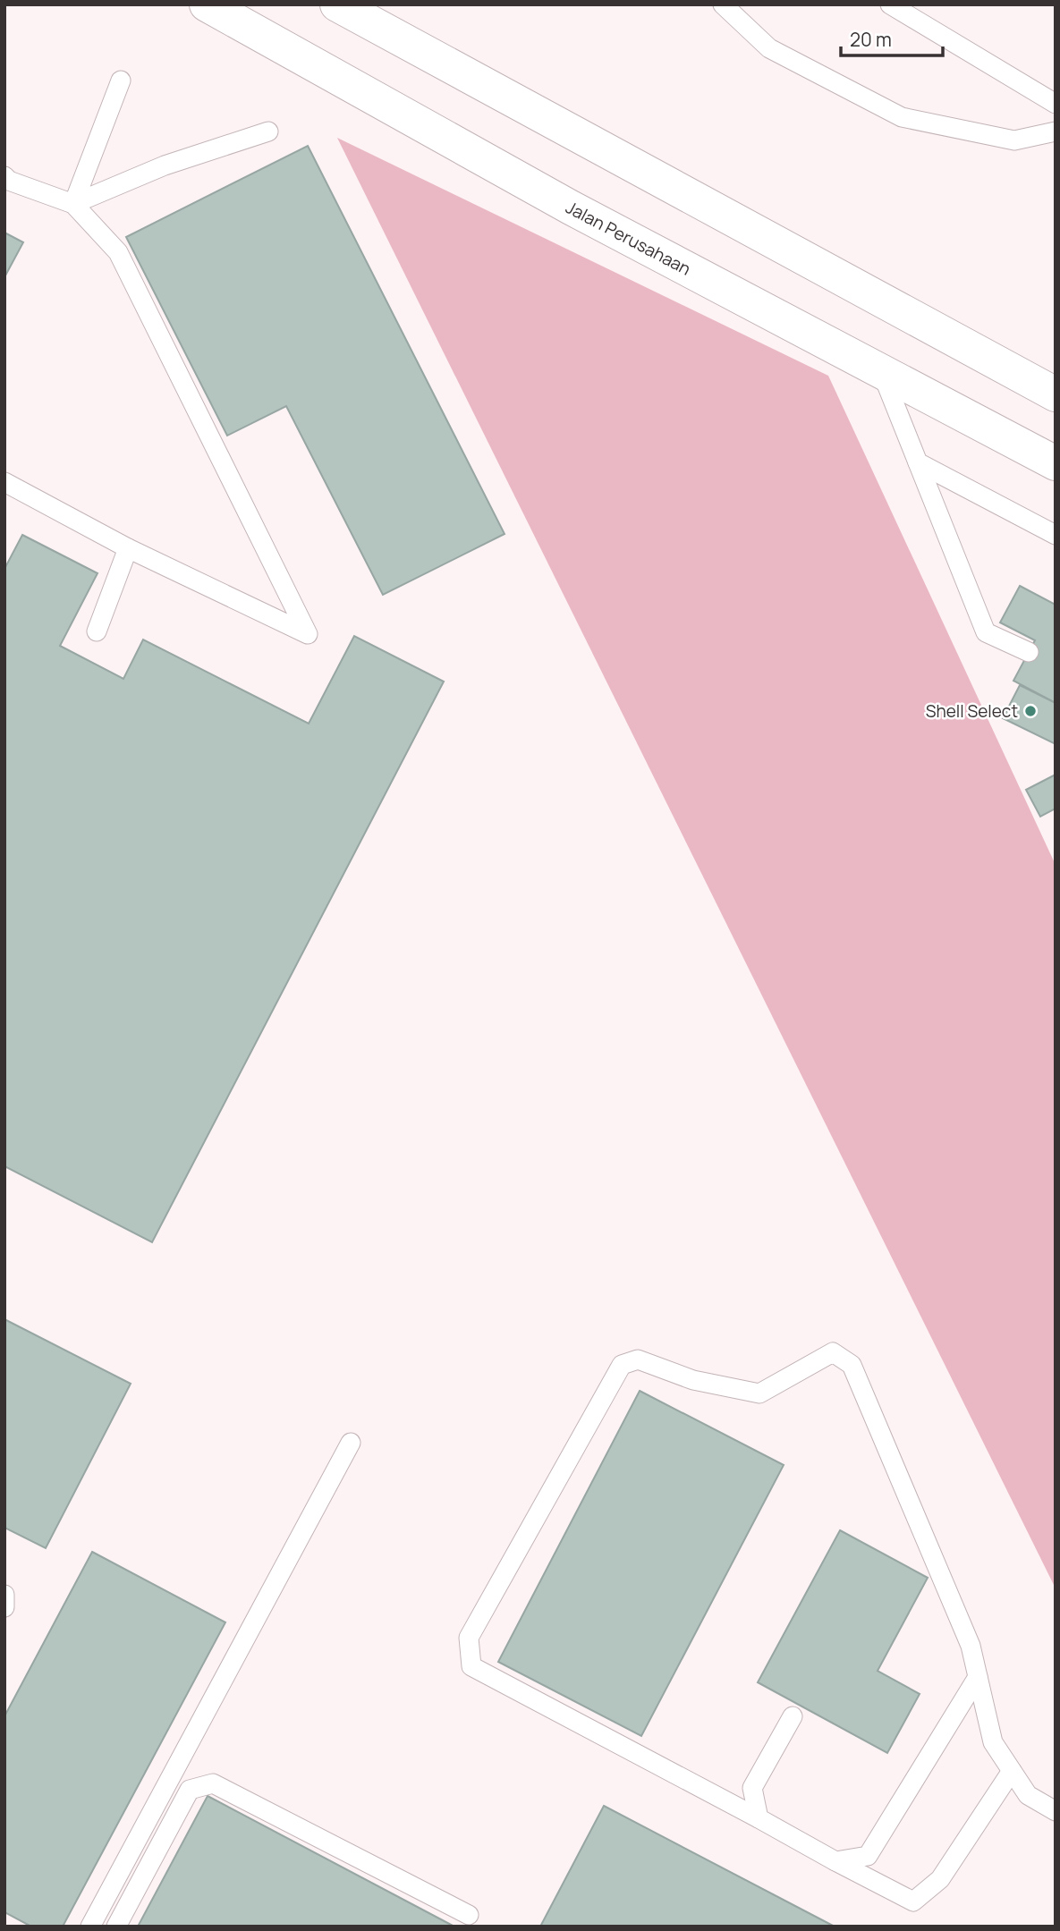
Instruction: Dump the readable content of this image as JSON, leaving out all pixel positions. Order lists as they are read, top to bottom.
{
  "streets": {
    "main road": ["Jalan Perusahaan"]
  },
  "places": ["Shell Select"],
  "scale_bar": "20 m"
}
